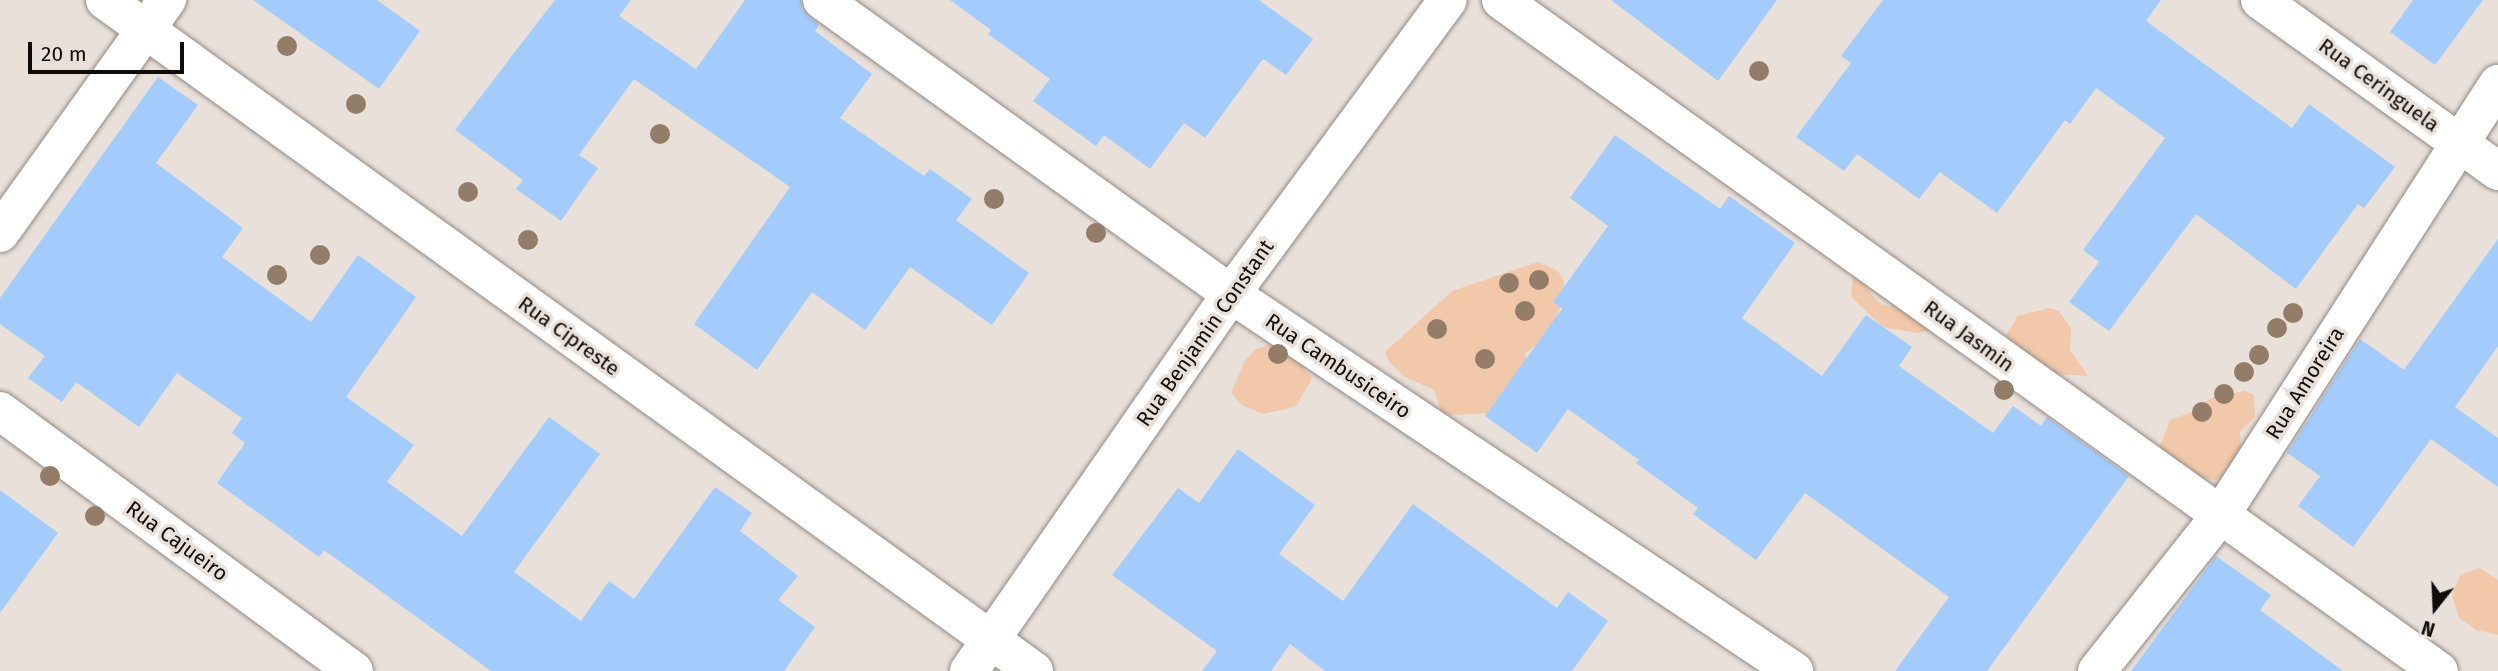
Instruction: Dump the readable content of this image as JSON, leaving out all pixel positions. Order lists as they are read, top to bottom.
{
  "streets": {
    "street": [
      "Rua Ceringuela",
      "Rua Benjamin Constant",
      "Rua Cipreste",
      "Rua Jasmin",
      "Rua Cambusiceiro",
      "Rua Amoreira",
      "Rua Cajueiro"
    ]
  },
  "crossings": [
    ["Rua Ceringuela", "Rua Amoreira"],
    ["Rua Benjamin Constant", "Rua Cipreste"],
    ["Rua Benjamin Constant", "Rua Cambusiceiro"],
    ["Rua Jasmin", "Rua Amoreira"]
  ],
  "scale_bar": "20 m",
  "north": "bottom"
}
